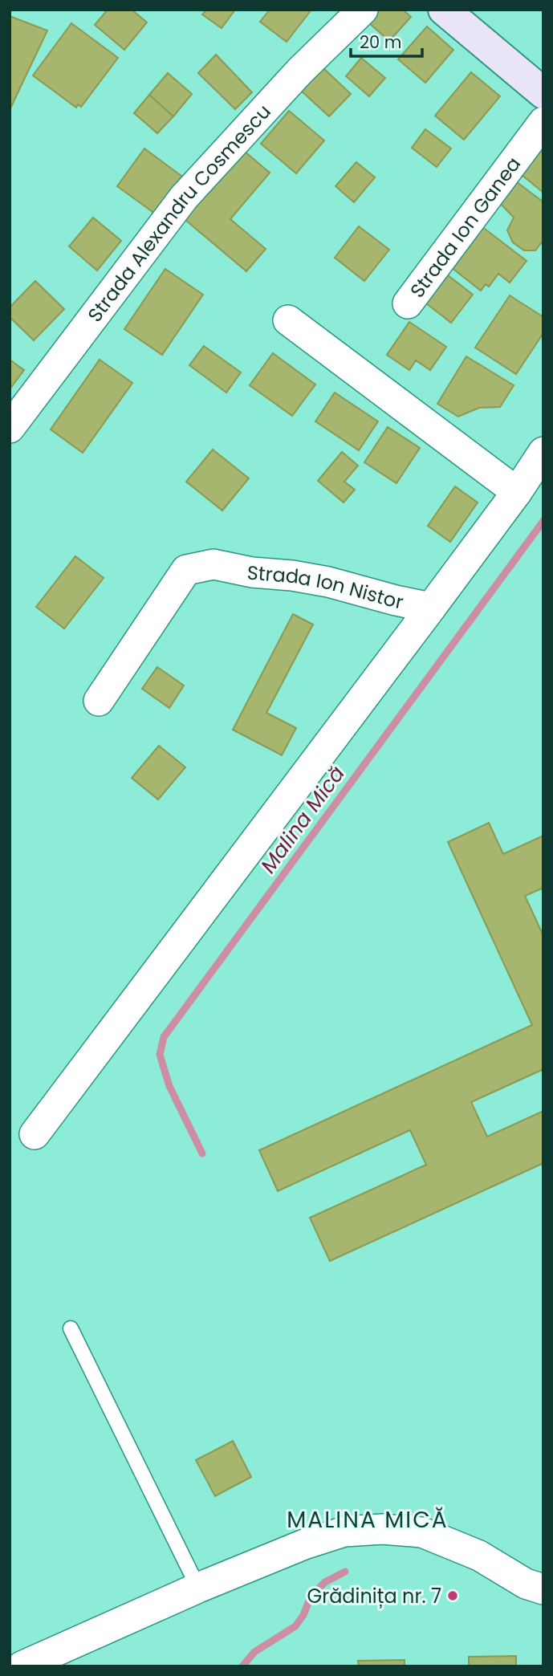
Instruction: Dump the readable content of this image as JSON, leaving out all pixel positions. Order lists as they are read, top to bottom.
{
  "streets": {
    "street": ["Strada Alexandru Cosmescu", "Strada Ion Ganea", "Strada Ion Nistor"]
  },
  "districts": ["MALINA MICĂ"],
  "water": ["Malina Mică"],
  "places": ["Grădinița nr. 7"],
  "scale_bar": "20 m"
}
